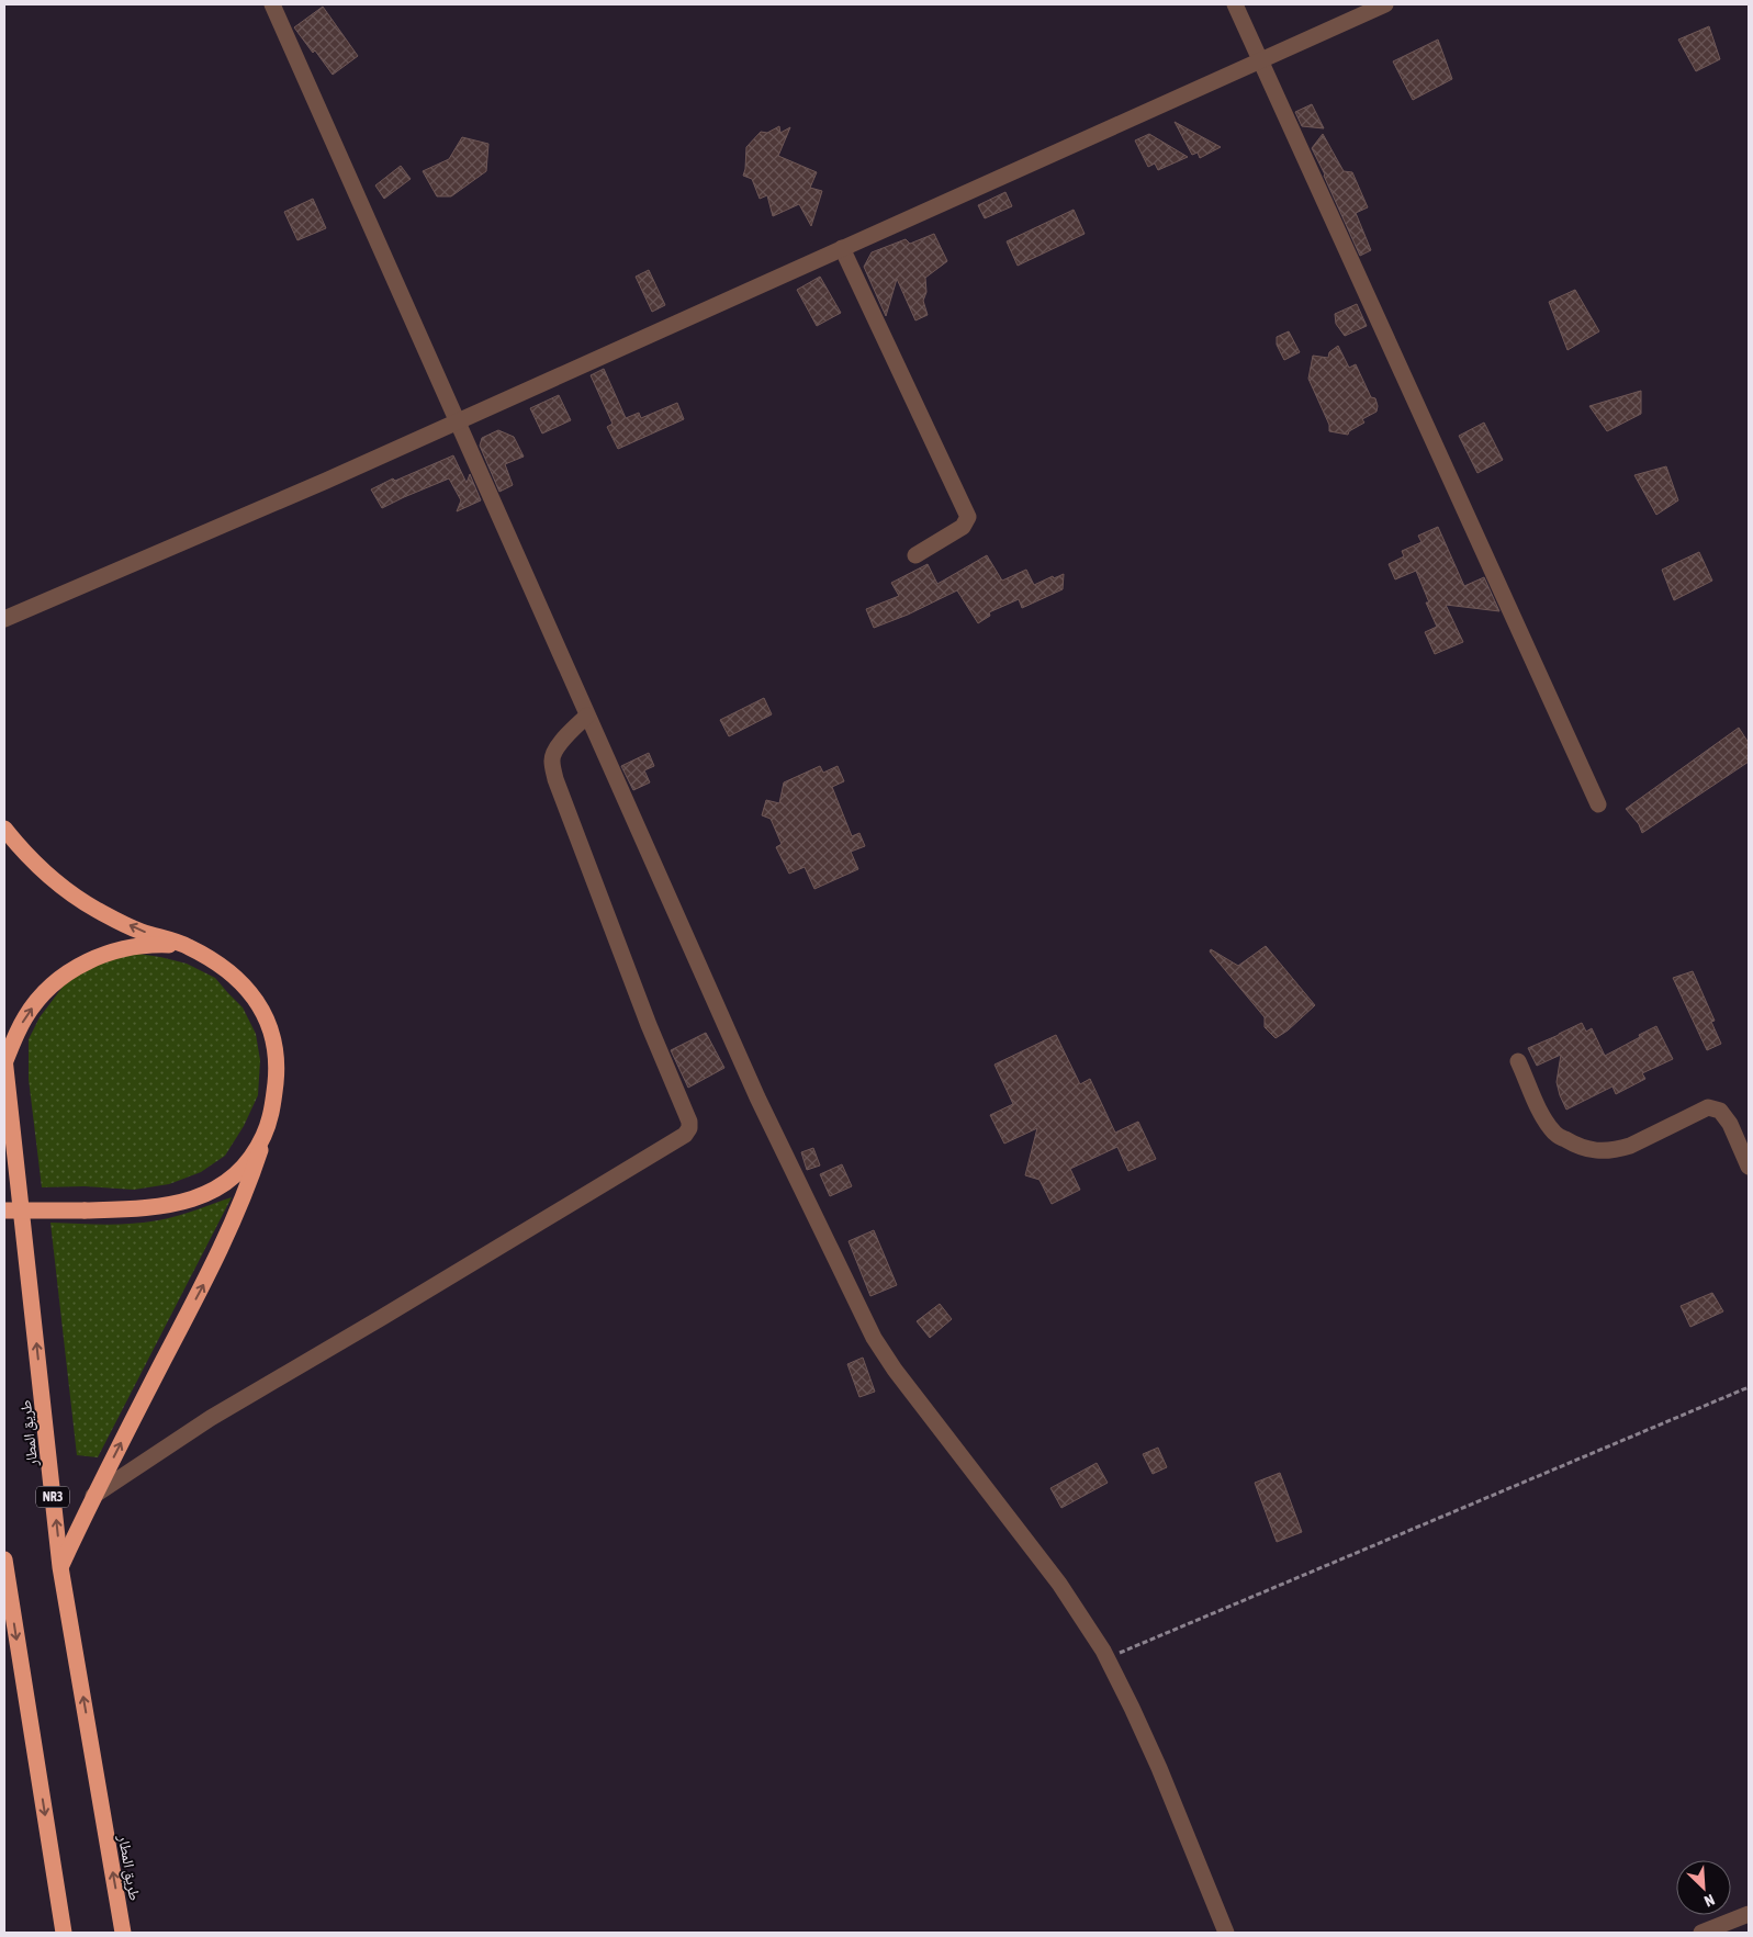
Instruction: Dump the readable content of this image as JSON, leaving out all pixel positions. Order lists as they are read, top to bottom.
{
  "streets": {
    "highway": ["طريق المطار", "NR3"]
  },
  "north": "bottom right"
}
